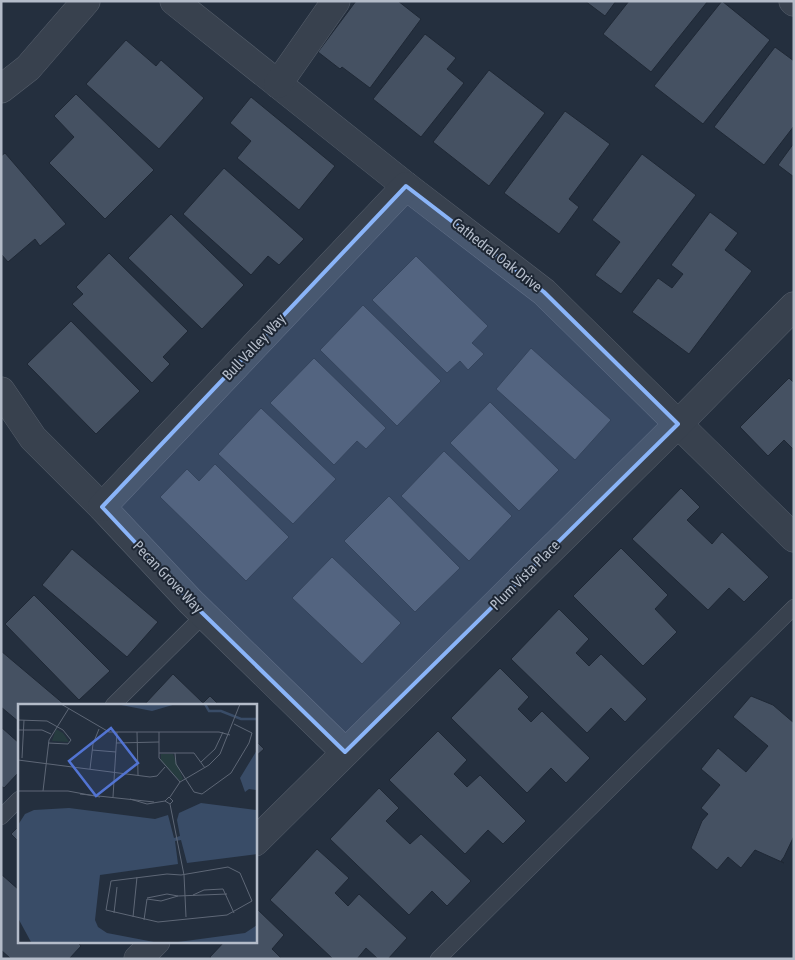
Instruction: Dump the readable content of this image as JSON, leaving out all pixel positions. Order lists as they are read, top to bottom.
{
  "streets": {
    "street": [
      "Cathedral Oak Drive",
      "Bull Valley Way",
      "Plum Vista Place",
      "Pecan Grove Way"
    ]
  },
  "crossings": [
    ["Cathedral Oak Drive", "Bull Valley Way"],
    ["Cathedral Oak Drive", "Plum Vista Place"],
    ["Bull Valley Way", "Pecan Grove Way"],
    ["Plum Vista Place", "Pecan Grove Way"]
  ]
}
